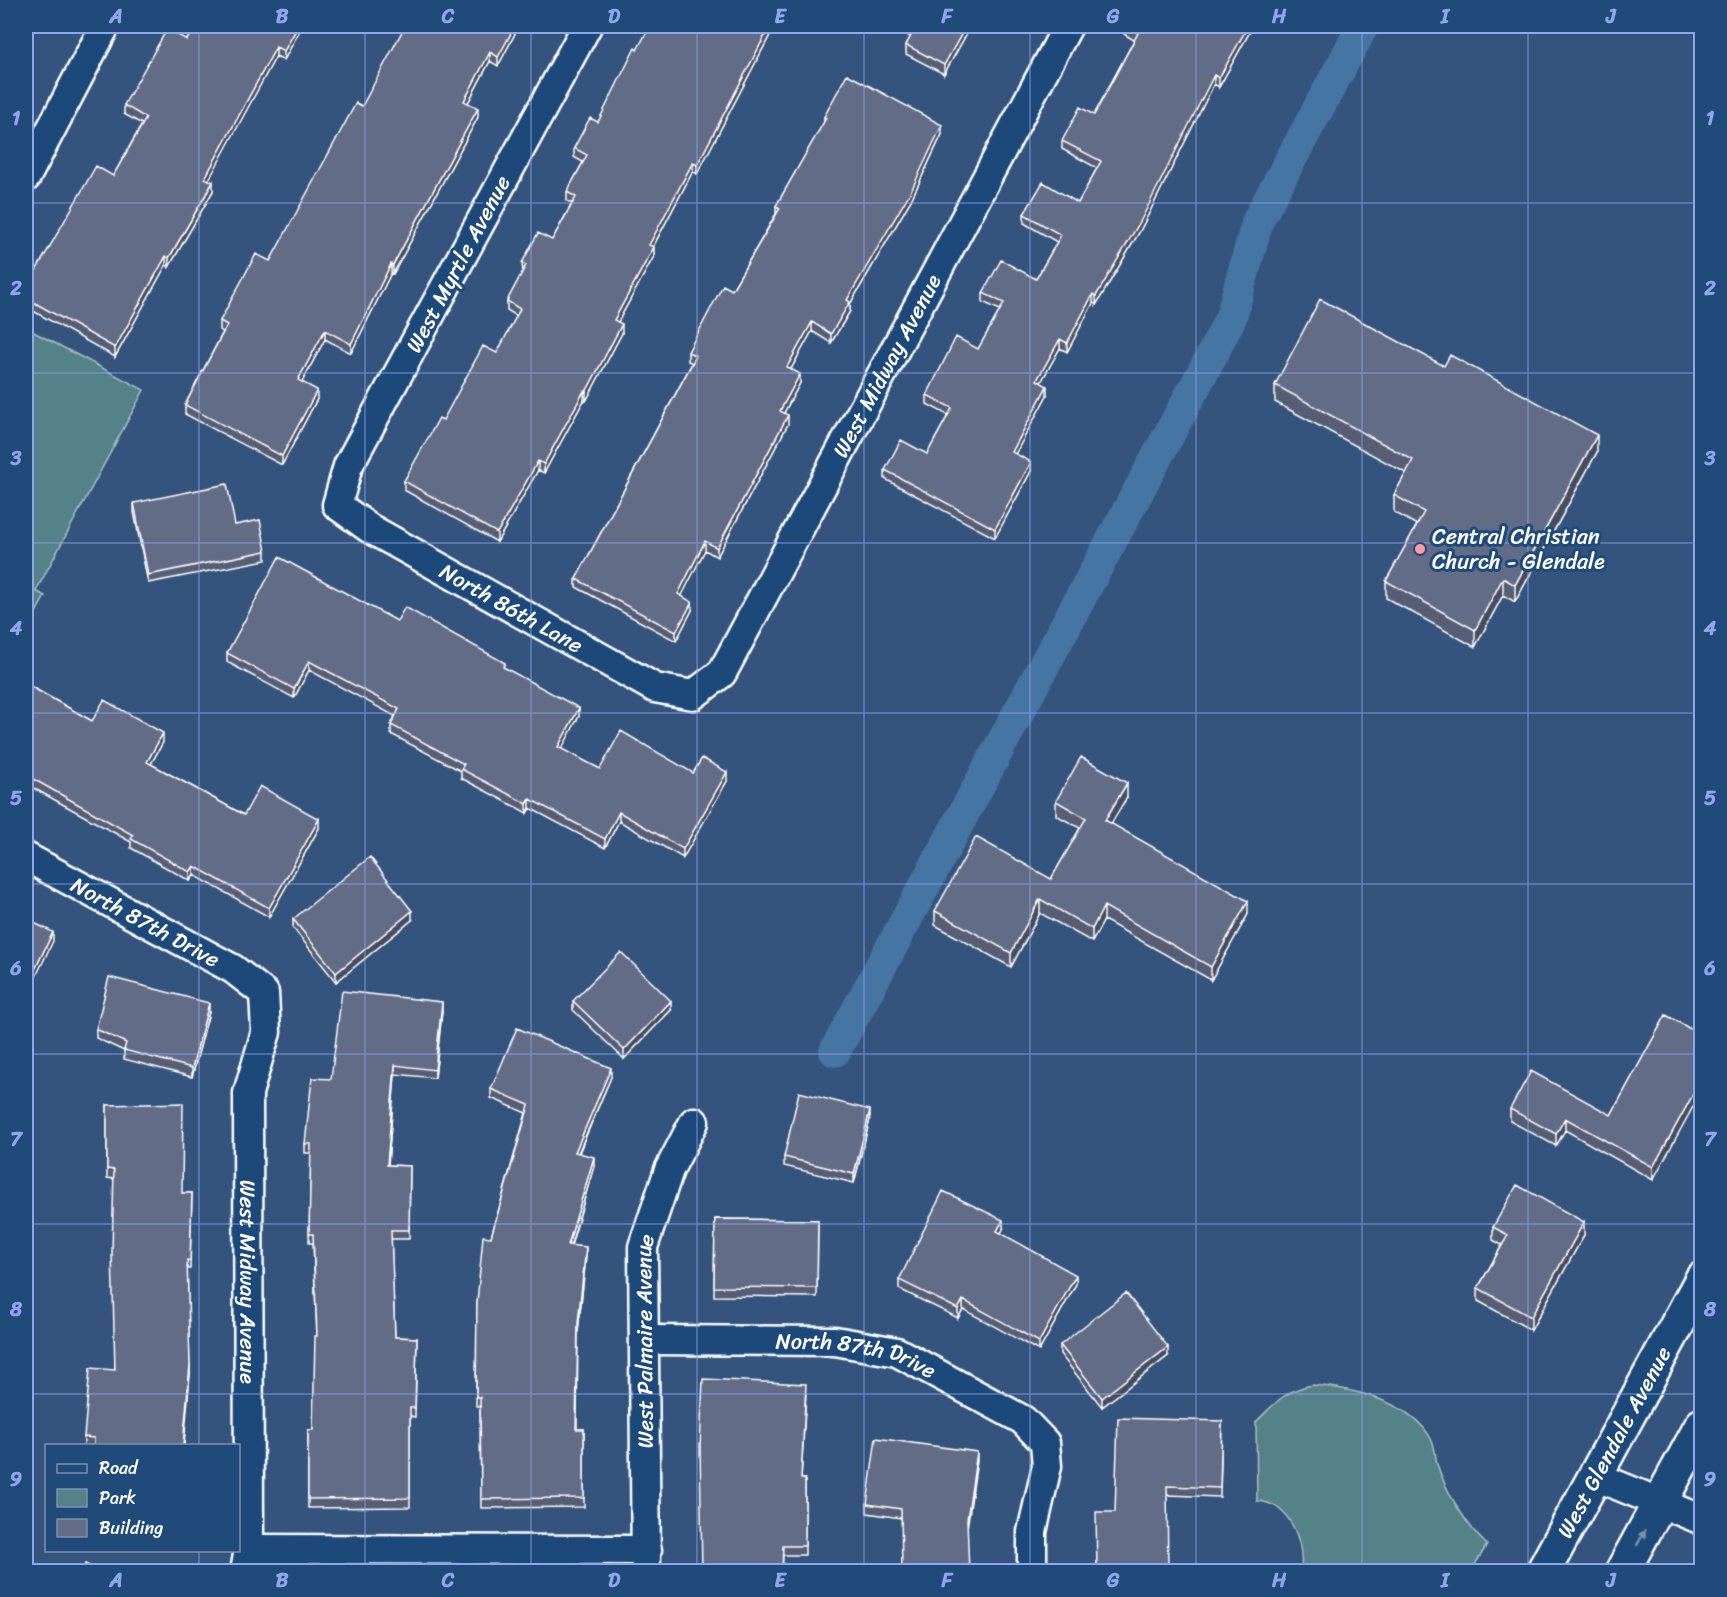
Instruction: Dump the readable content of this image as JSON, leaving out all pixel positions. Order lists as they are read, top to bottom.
{
  "streets": {
    "main road": ["West Glendale Avenue"],
    "street": [
      "West Myrtle Avenue",
      "West Midway Avenue",
      "North 86th Lane",
      "North 87th Drive",
      "West Palmaire Avenue"
    ]
  },
  "crossings": [
    ["West Myrtle Avenue", "North 86th Lane"],
    ["West Midway Avenue", "North 86th Lane"],
    ["West Midway Avenue", "North 87th Drive"],
    ["North 87th Drive", "West Palmaire Avenue"]
  ],
  "places": ["Central Christian Church - Glendale"],
  "legend": ["Road", "Park", "Building"],
  "grid": {
    "columns": [
      "A",
      "B",
      "C",
      "D",
      "E",
      "F",
      "G",
      "H",
      "I",
      "J"
    ],
    "rows": [
      "1",
      "2",
      "3",
      "4",
      "5",
      "6",
      "7",
      "8",
      "9"
    ]
  }
}
